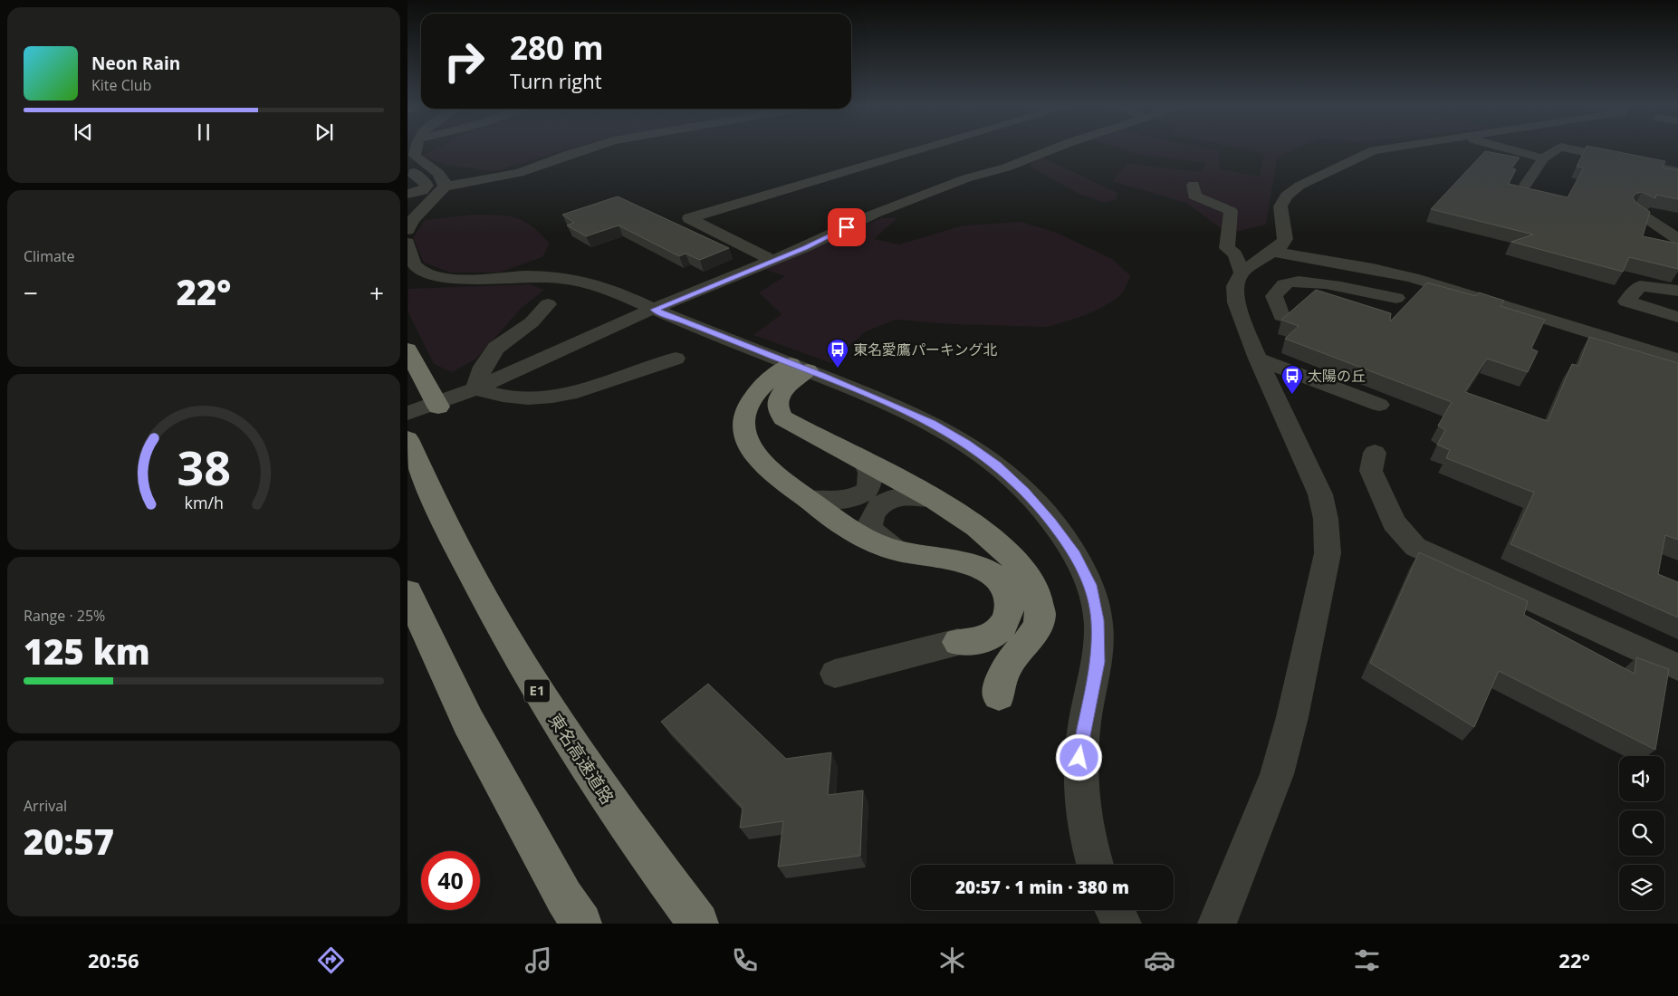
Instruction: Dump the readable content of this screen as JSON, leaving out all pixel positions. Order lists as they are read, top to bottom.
{
  "streets": {
    "highway": ["E1", "東名高速道路"]
  },
  "places": {
    "bus stop": ["東名愛鷹パーキング北", "太陽の丘"]
  },
  "page": {
    "turn": ["280 m", "Turn right"],
    "song": ["Neon Rain", "Kite Club"],
    "tile": [
      "Climate",
      ["Range · 25%", "125 km"],
      ["Arrival", "20:57"]
    ],
    "heat": ["−", "22°", "+"],
    "limit": "40",
    "trip": "20:57 · 1 min · 380 m",
    "tabs": ["20:56", "22°"],
    "gauge": ["38", "km/h"]
  }
}
